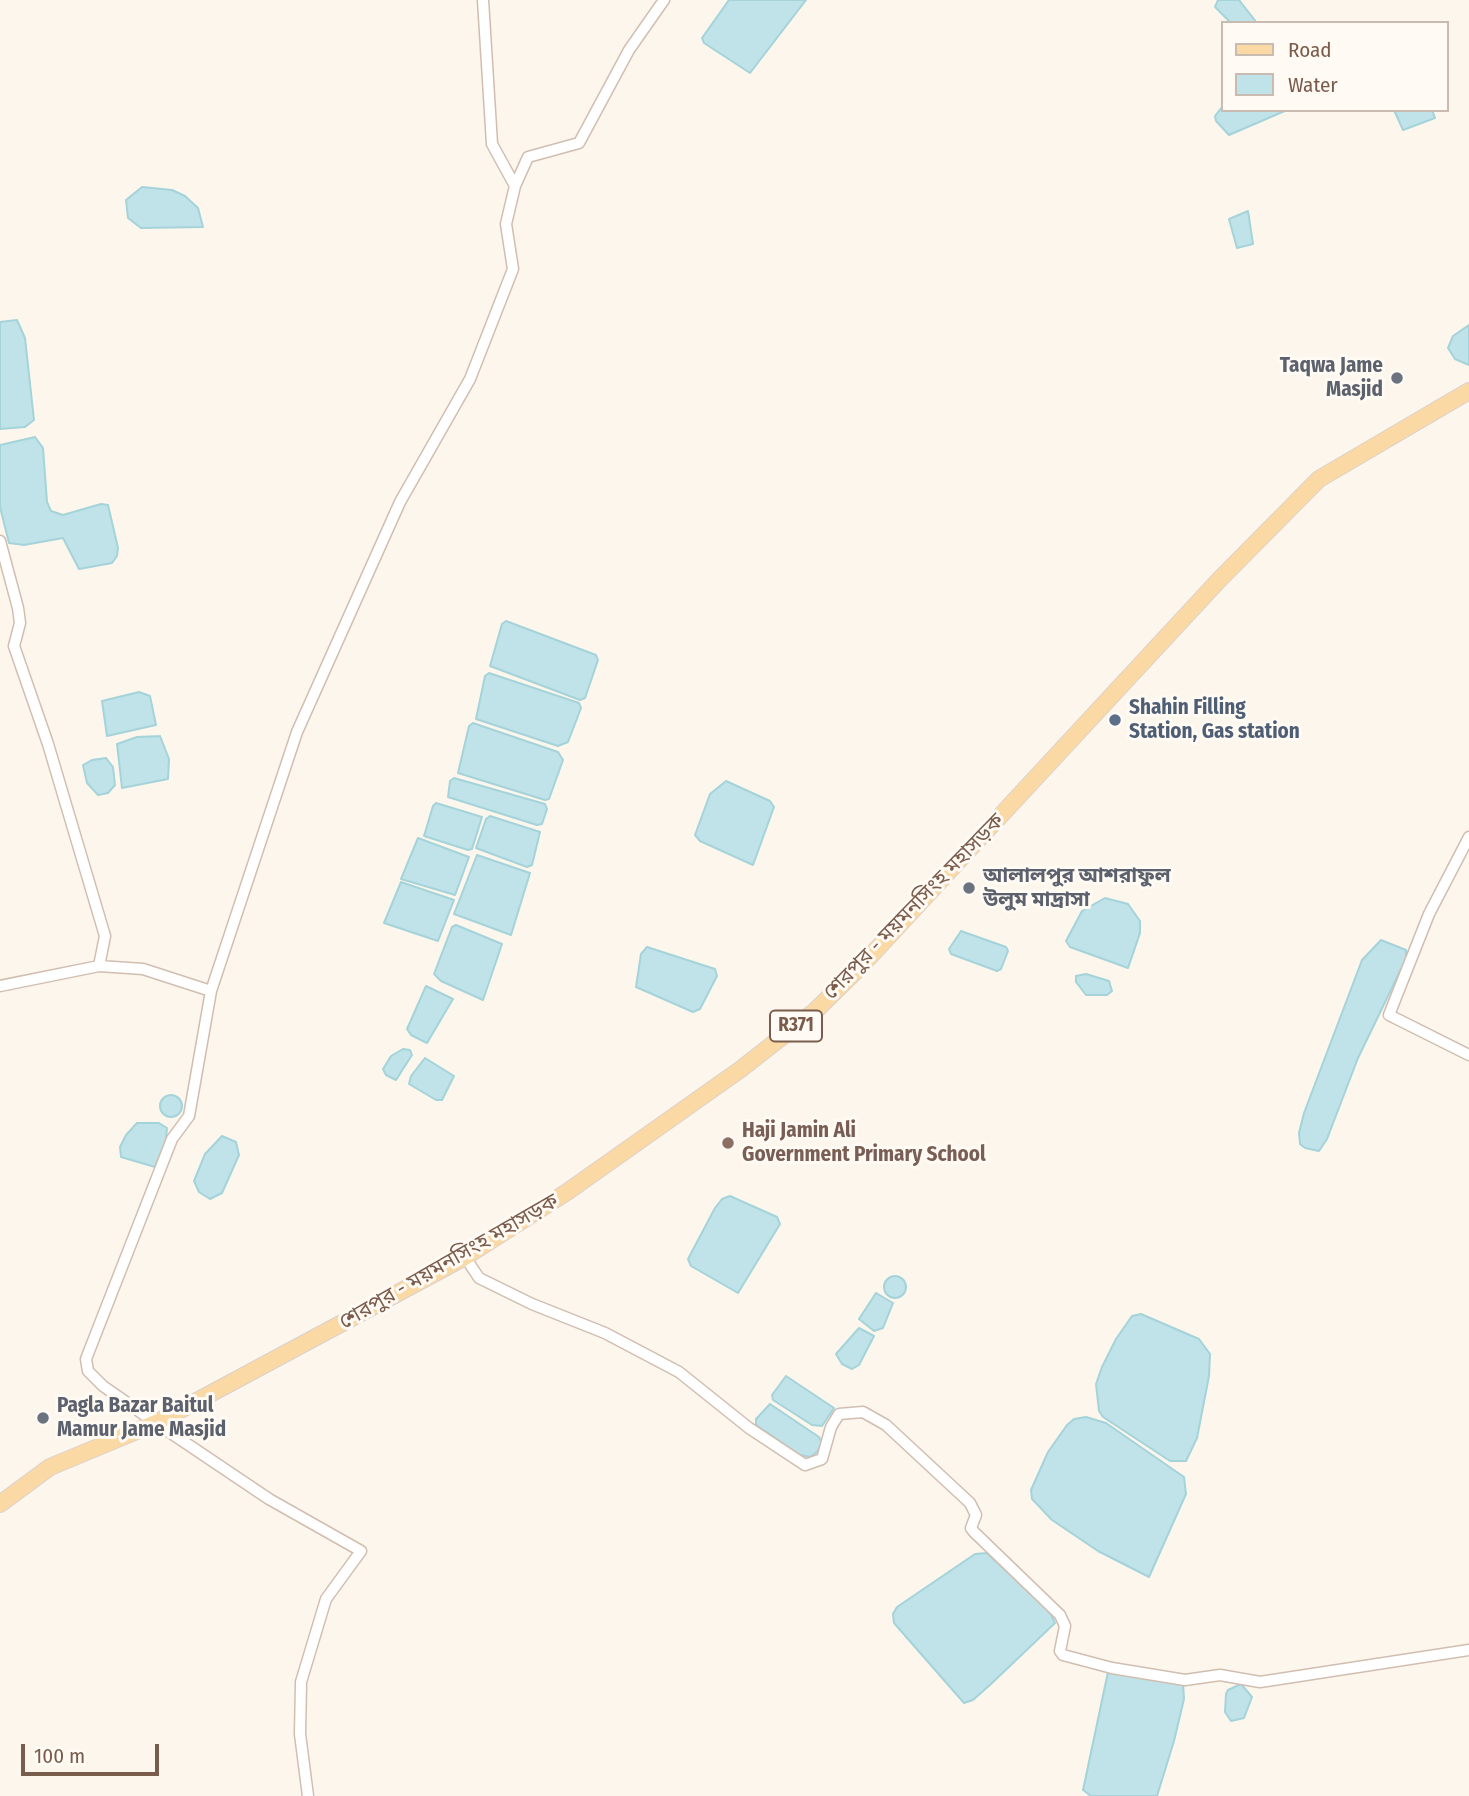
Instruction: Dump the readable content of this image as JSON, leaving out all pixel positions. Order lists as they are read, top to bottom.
{
  "streets": {
    "main road": ["শেরপুর - ময়মনসিংহ মহাসড়ক", "R371"]
  },
  "places": [
    "Taqwa Jame Masjid",
    "Shahin Filling Station, Gas station",
    "আলালপুর আশরাফুল উলুম মাদ্রাসা",
    "Haji Jamin Ali Government Primary School",
    "Pagla Bazar Baitul Mamur Jame Masjid"
  ],
  "legend": ["Road", "Water"],
  "scale_bar": "100 m"
}
